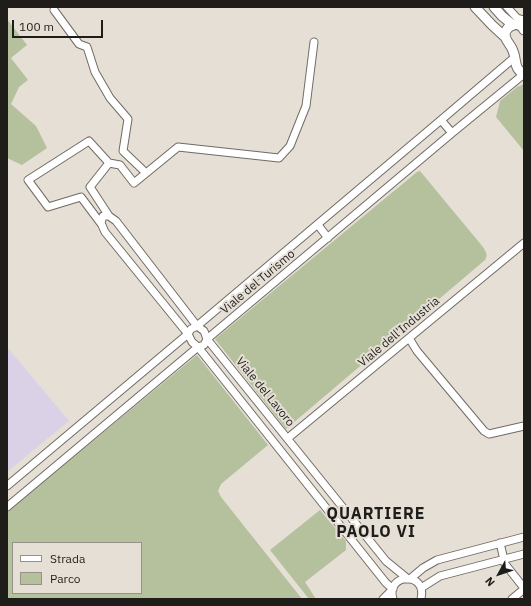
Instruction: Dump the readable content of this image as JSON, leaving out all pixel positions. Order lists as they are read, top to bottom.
{
  "streets": {
    "street": ["Viale del Turismo", "Viale dell'Industria", "Viale del Lavoro"]
  },
  "crossings": [
    ["Viale del Turismo", "Viale del Lavoro"],
    ["Viale dell'Industria", "Viale del Lavoro"]
  ],
  "districts": ["QUARTIERE PAOLO VI"],
  "legend": ["Strada", "Parco"],
  "scale_bar": "100 m",
  "north": "bottom left"
}
